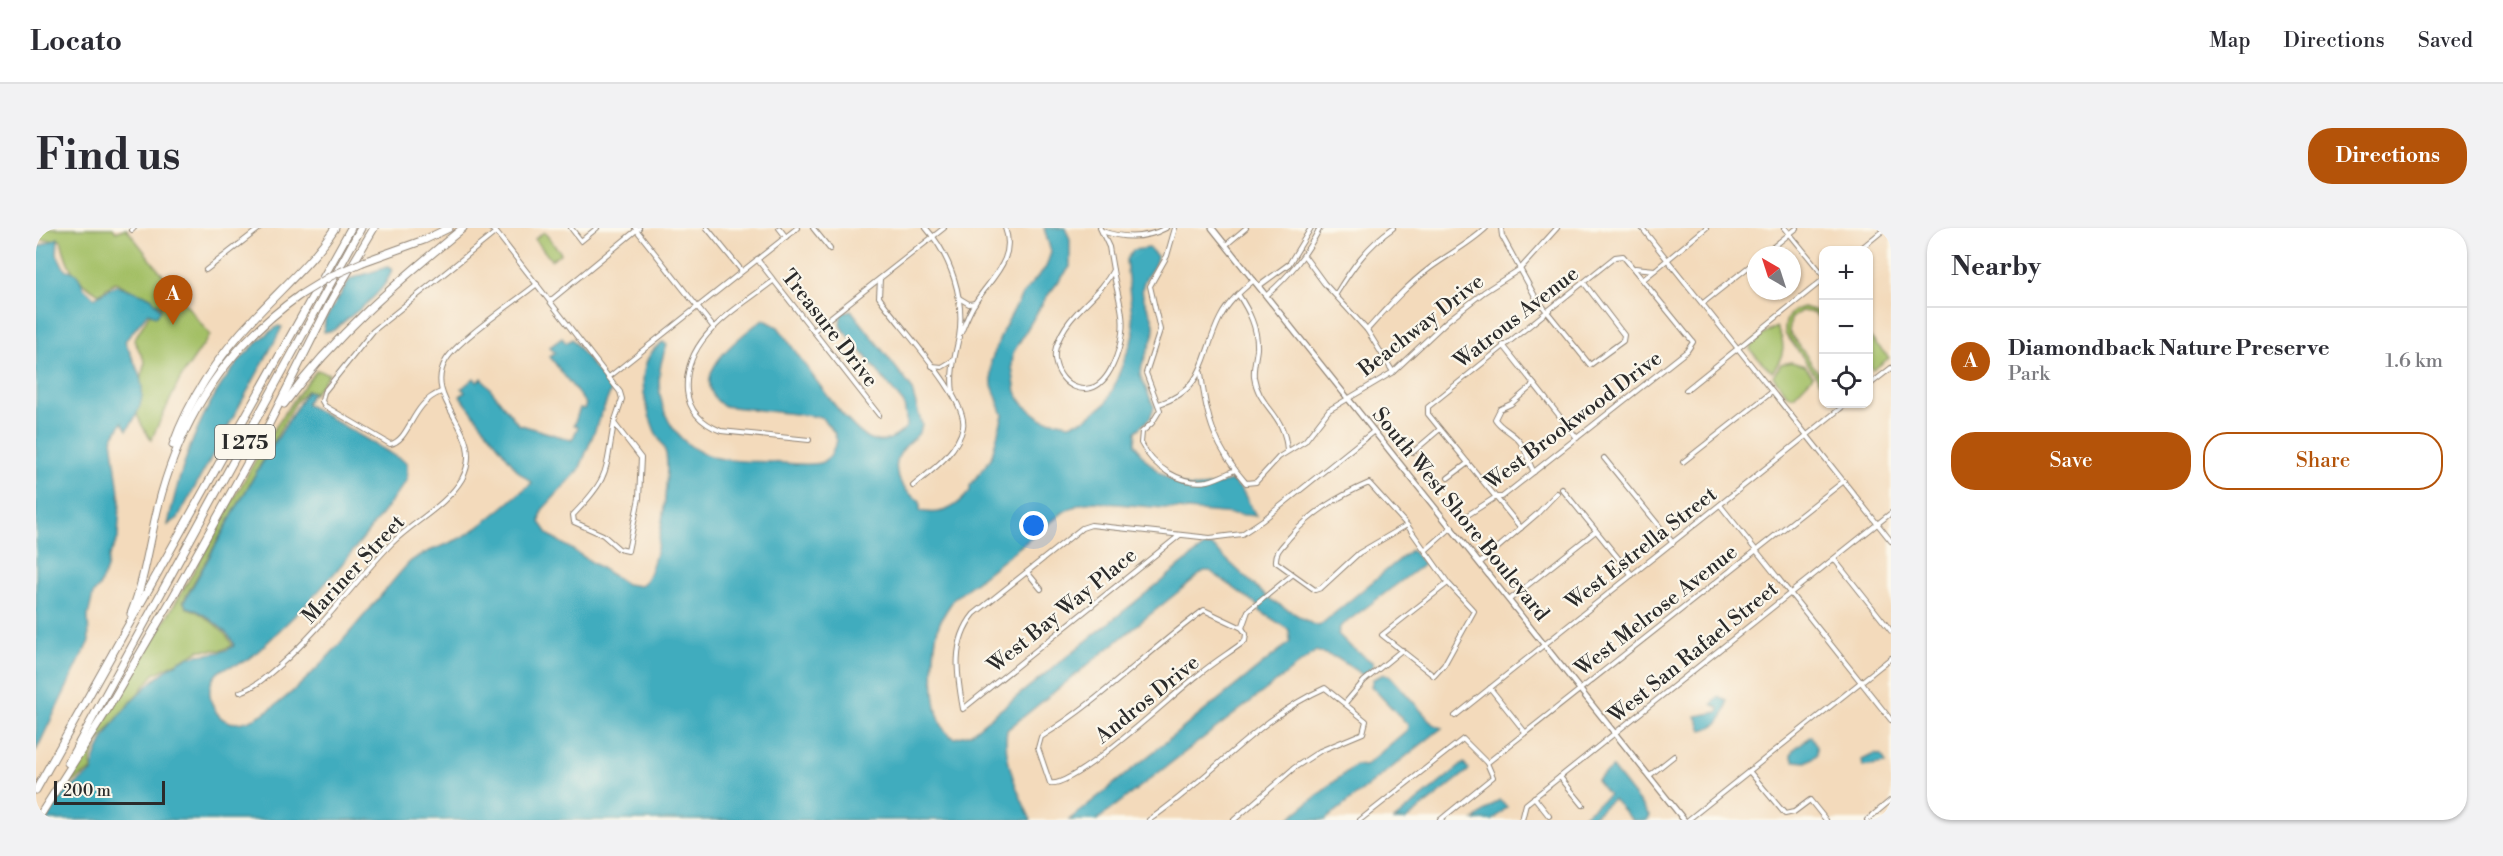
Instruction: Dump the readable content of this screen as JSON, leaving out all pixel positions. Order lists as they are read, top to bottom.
{
  "streets": {
    "highway": ["I 275"],
    "street": [
      "Watrous Avenue",
      "Beachway Drive",
      "Treasure Drive",
      "West Brookwood Drive",
      "South West Shore Boulevard",
      "West Estrella Street",
      "Mariner Street",
      "West Bay Way Place",
      "West Melrose Avenue",
      "West San Rafael Street",
      "Andros Drive"
    ]
  },
  "crossings": [
    ["Beachway Drive", "South West Shore Boulevard"],
    ["South West Shore Boulevard", "West Estrella Street"],
    ["South West Shore Boulevard", "West Melrose Avenue"],
    ["South West Shore Boulevard", "West San Rafael Street"]
  ],
  "scale_bar": "200 m",
  "north": "top left",
  "page": {
    "header": "Locato",
    "nav": ["Map", "Directions", "Saved"],
    "buttons": [
      "Directions",
      ["Save", "Share"]
    ],
    "title": "Find us",
    "heading": "Nearby",
    "map_buttons": ["+", "−"],
    "pins": "A",
    "list": [
      {
        "mark": "A",
        "name": "Diamondback Nature Preserve",
        "note": "Park",
        "value": "1.6 km"
      }
    ],
    "scale": "200 m"
  }
}
